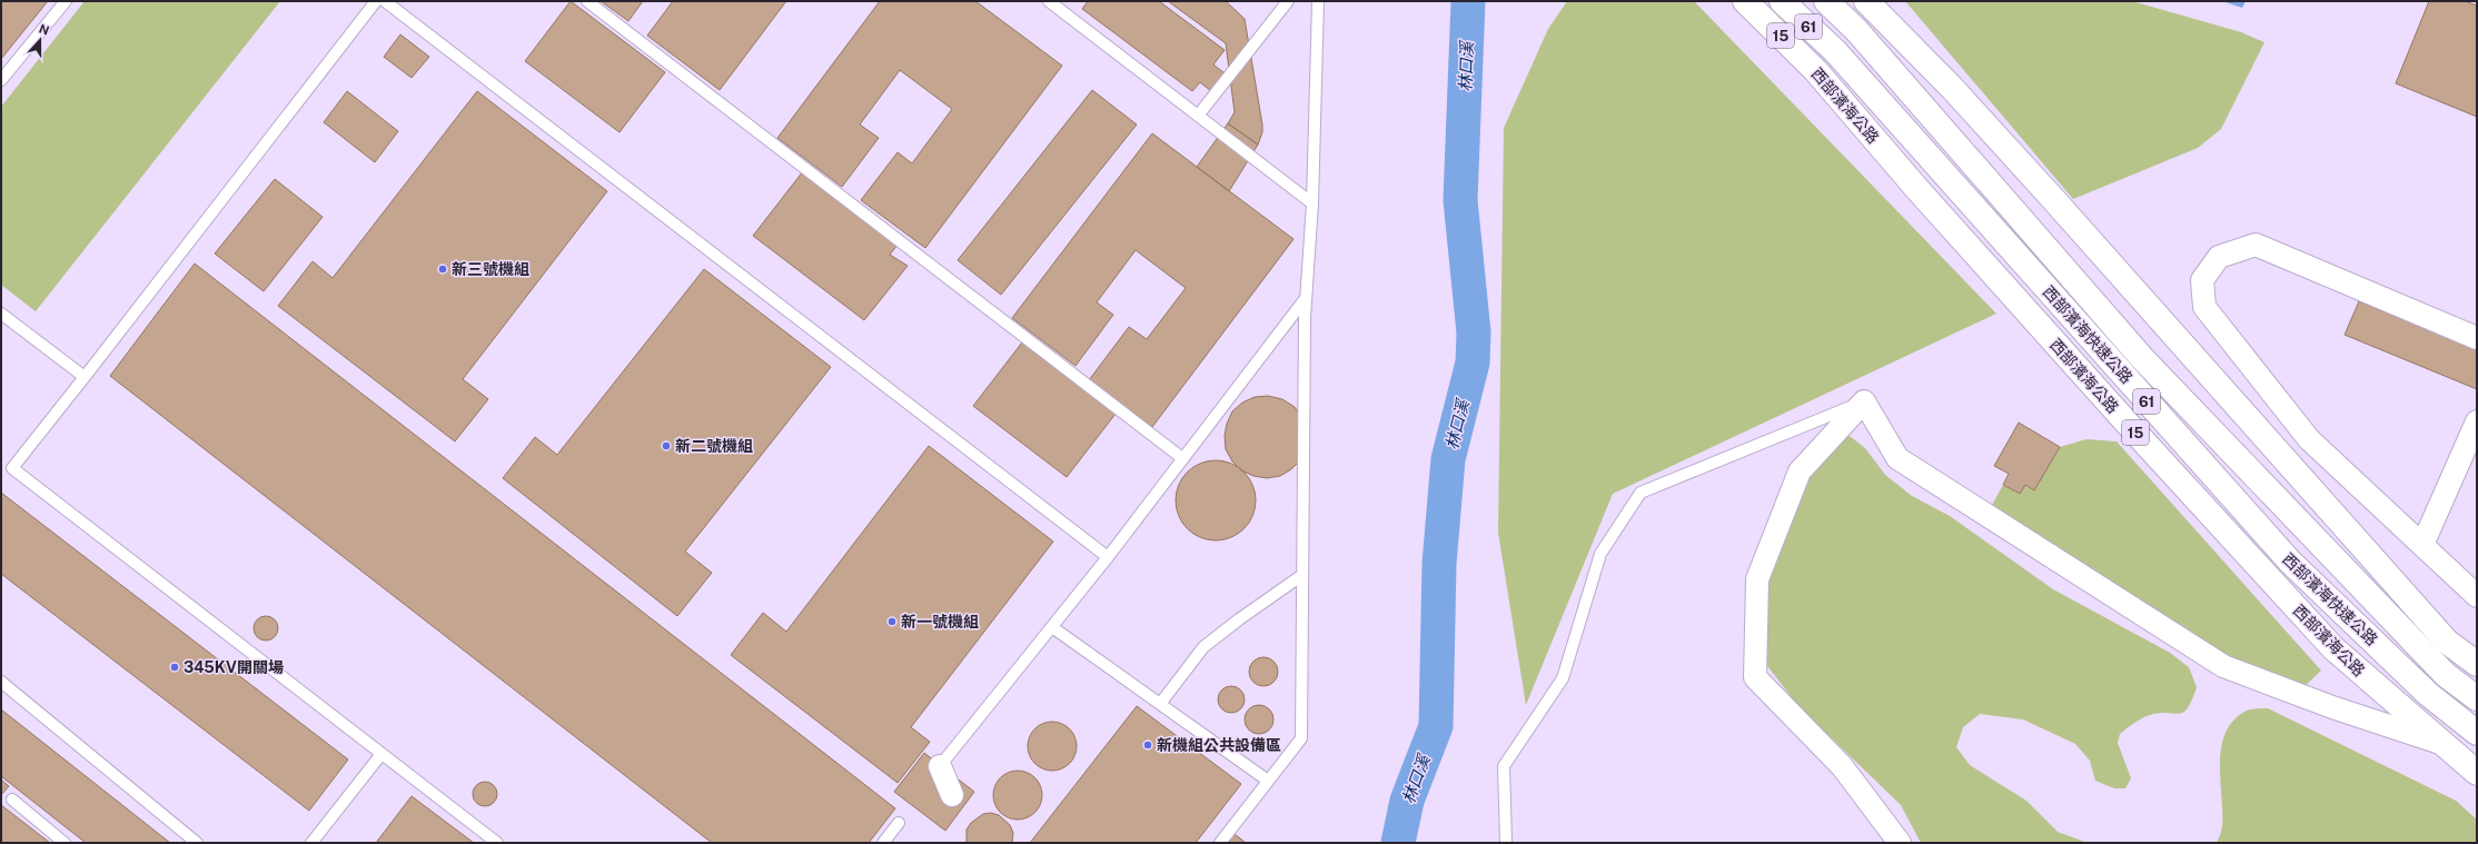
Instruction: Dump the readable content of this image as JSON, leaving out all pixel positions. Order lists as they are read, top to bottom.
{
  "streets": {
    "main road": [
      "61",
      "15",
      "西部濱海公路",
      "西部濱海快速公路"
    ]
  },
  "water": ["林口溪"],
  "places": [
    "新三號機組",
    "新二號機組",
    "新一號機組",
    "345KV開關場",
    "新機組公共設備區"
  ],
  "north": "top"
}
